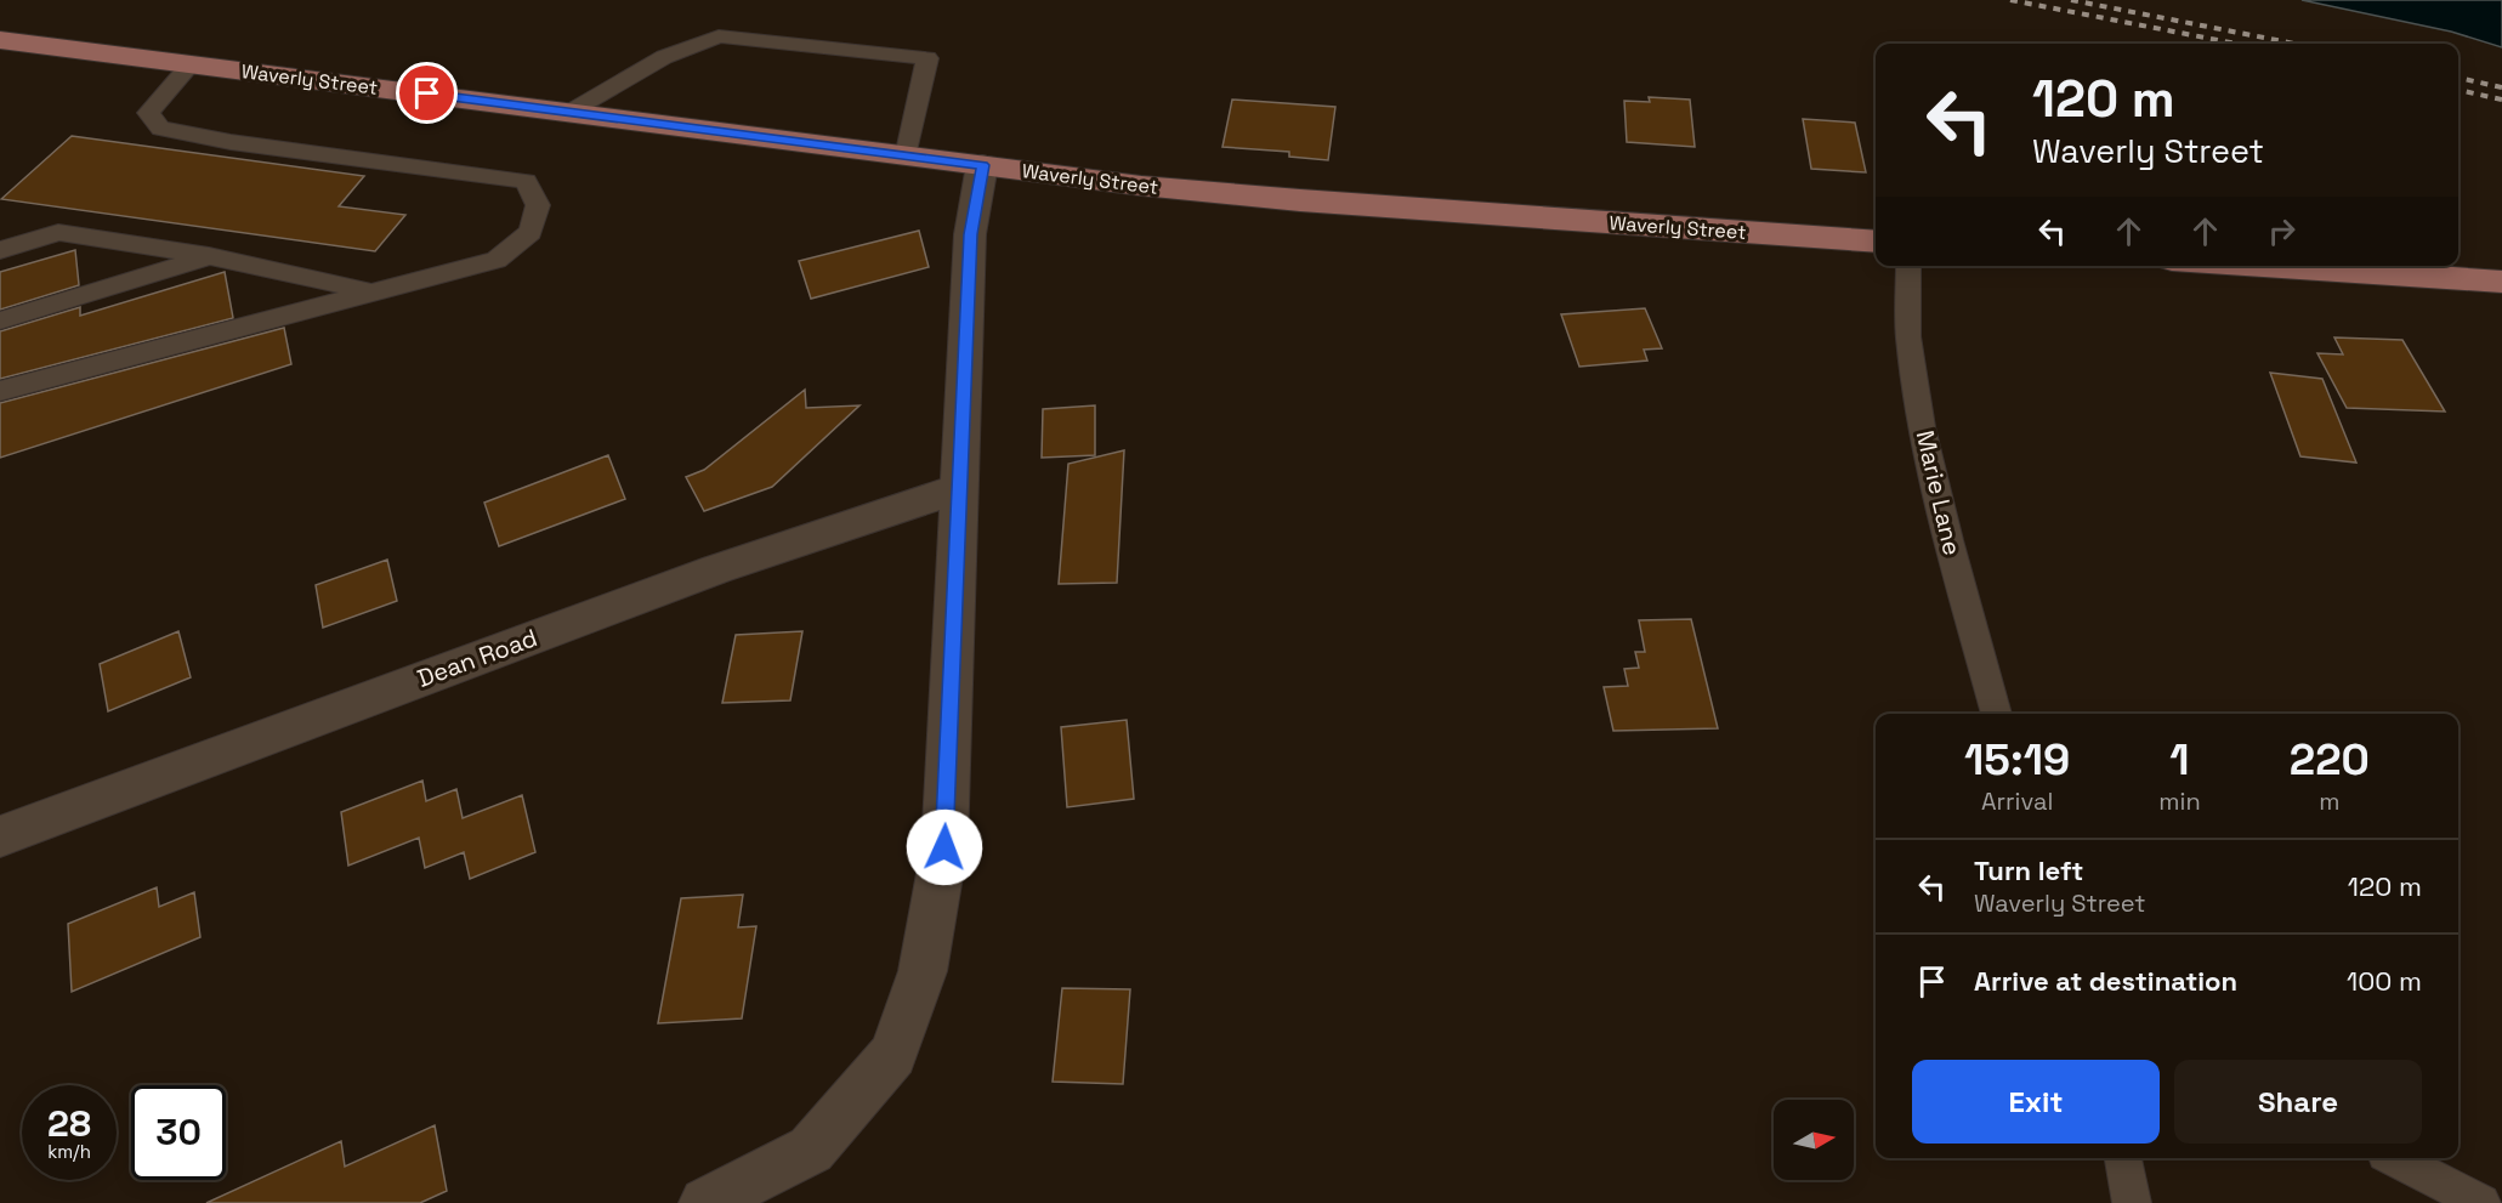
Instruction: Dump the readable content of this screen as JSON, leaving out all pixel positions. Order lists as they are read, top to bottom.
{
  "streets": {
    "main road": ["Waverly Street"],
    "street": ["Dean Road"],
    "lane": ["Marie Lane"]
  },
  "north": "right",
  "page": {
    "turn": ["120 m", "Waverly Street"],
    "eta": [
      "15:19",
      "Arrival",
      "1",
      "min",
      "220",
      "m"
    ],
    "list": [
      {
        "name": "Turn left",
        "note": "Waverly Street",
        "value": "120 m"
      },
      {
        "name": "Arrive at destination",
        "value": "100 m"
      }
    ],
    "buttons": ["Exit", "Share"],
    "speed": "28 km/h",
    "limit": "30"
  }
}
